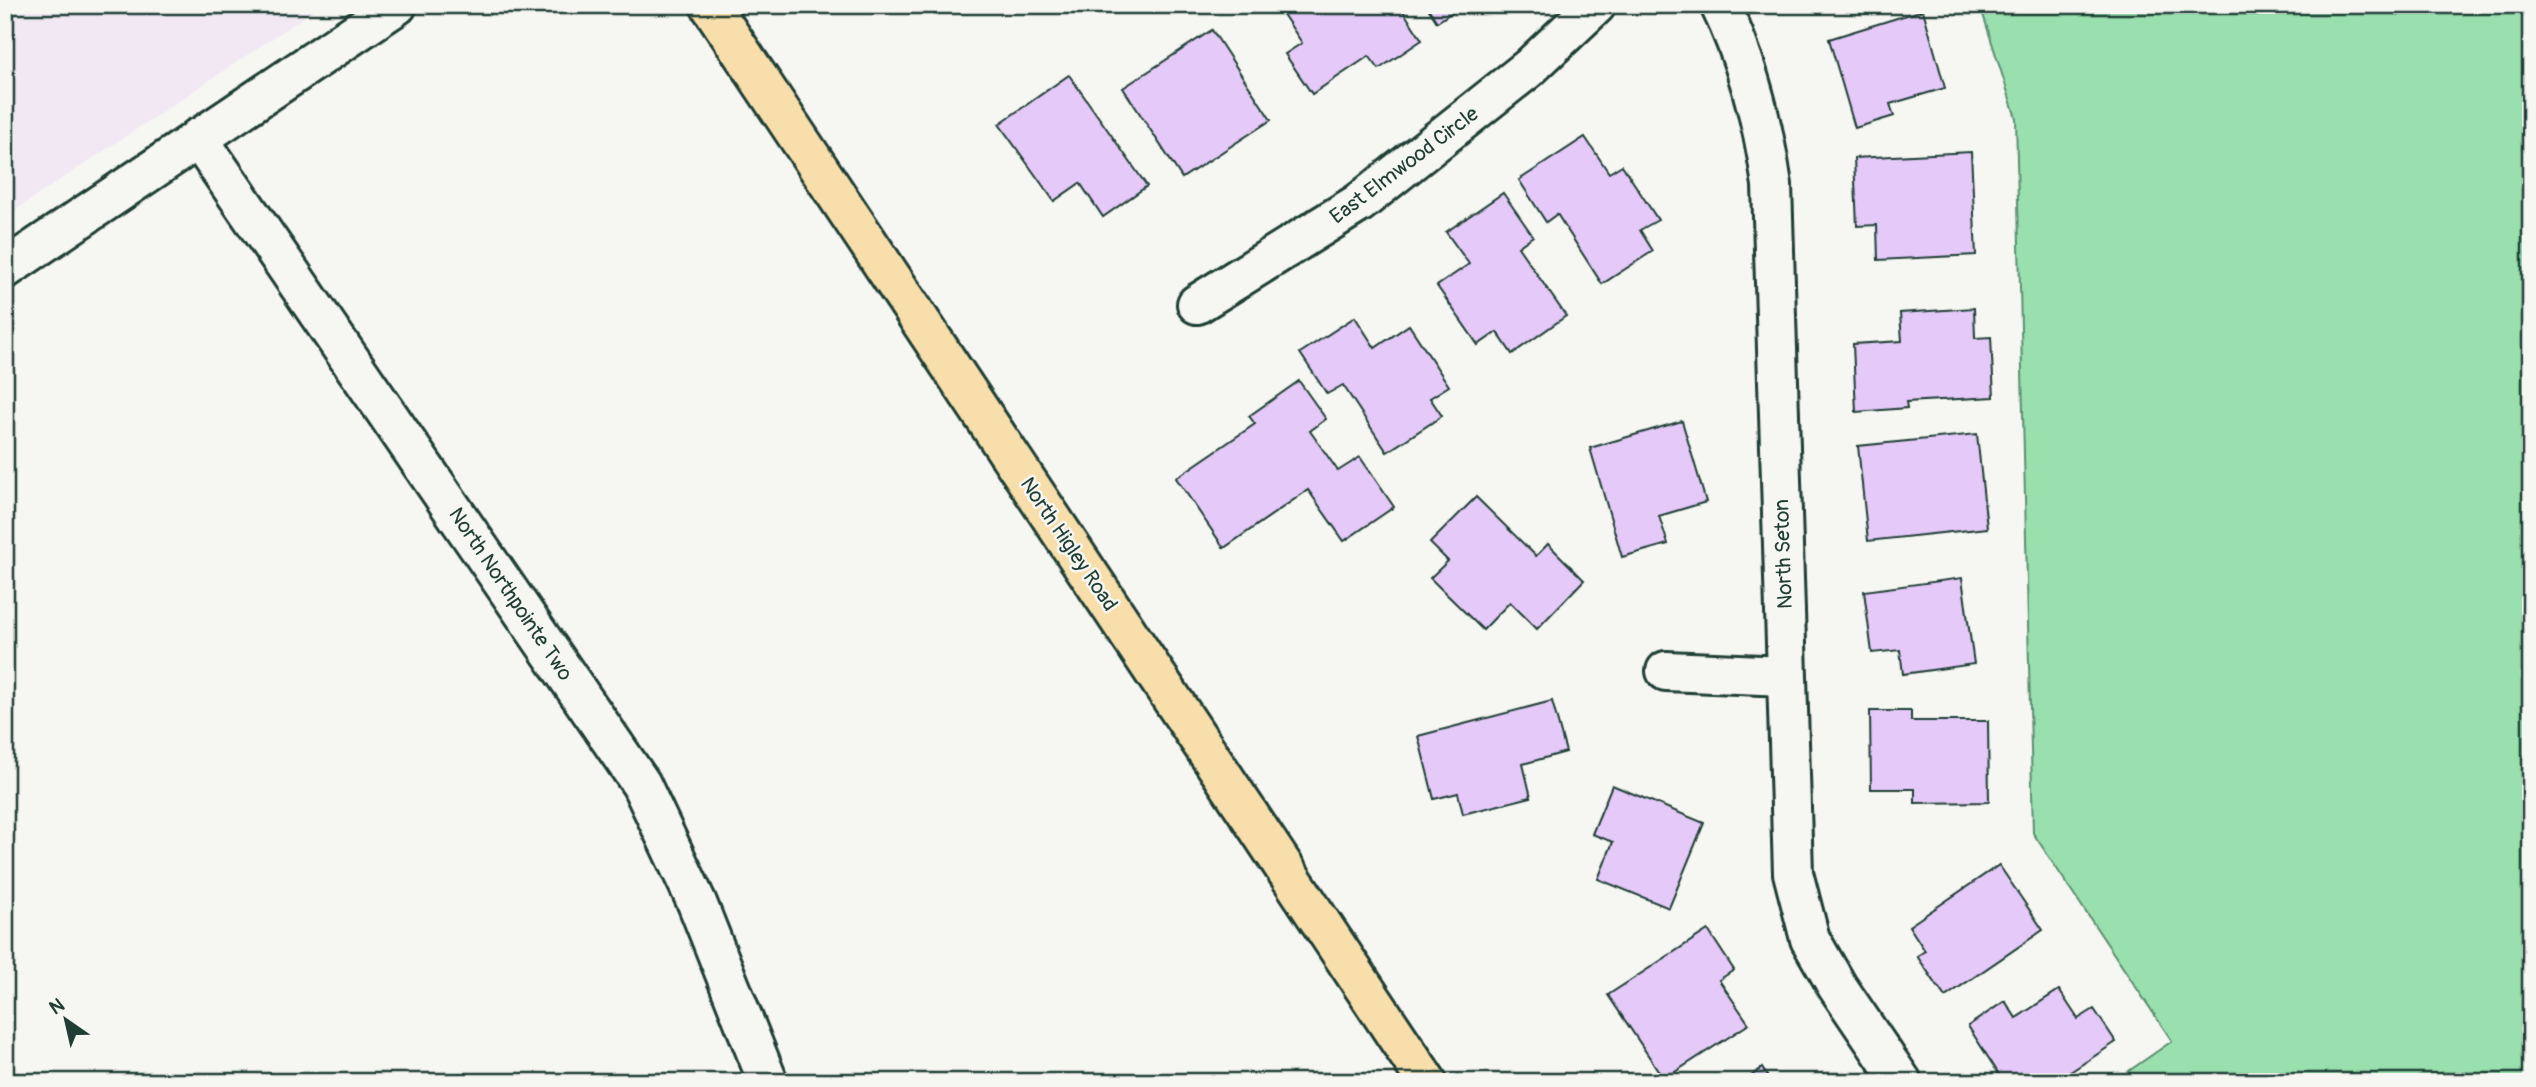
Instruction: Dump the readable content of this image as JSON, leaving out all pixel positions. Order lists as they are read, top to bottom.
{
  "streets": {
    "main road": ["North Higley Road"],
    "street": ["East Elmwood Circle", "North Seton", "North Northpointe Two"]
  },
  "north": "top left"
}
